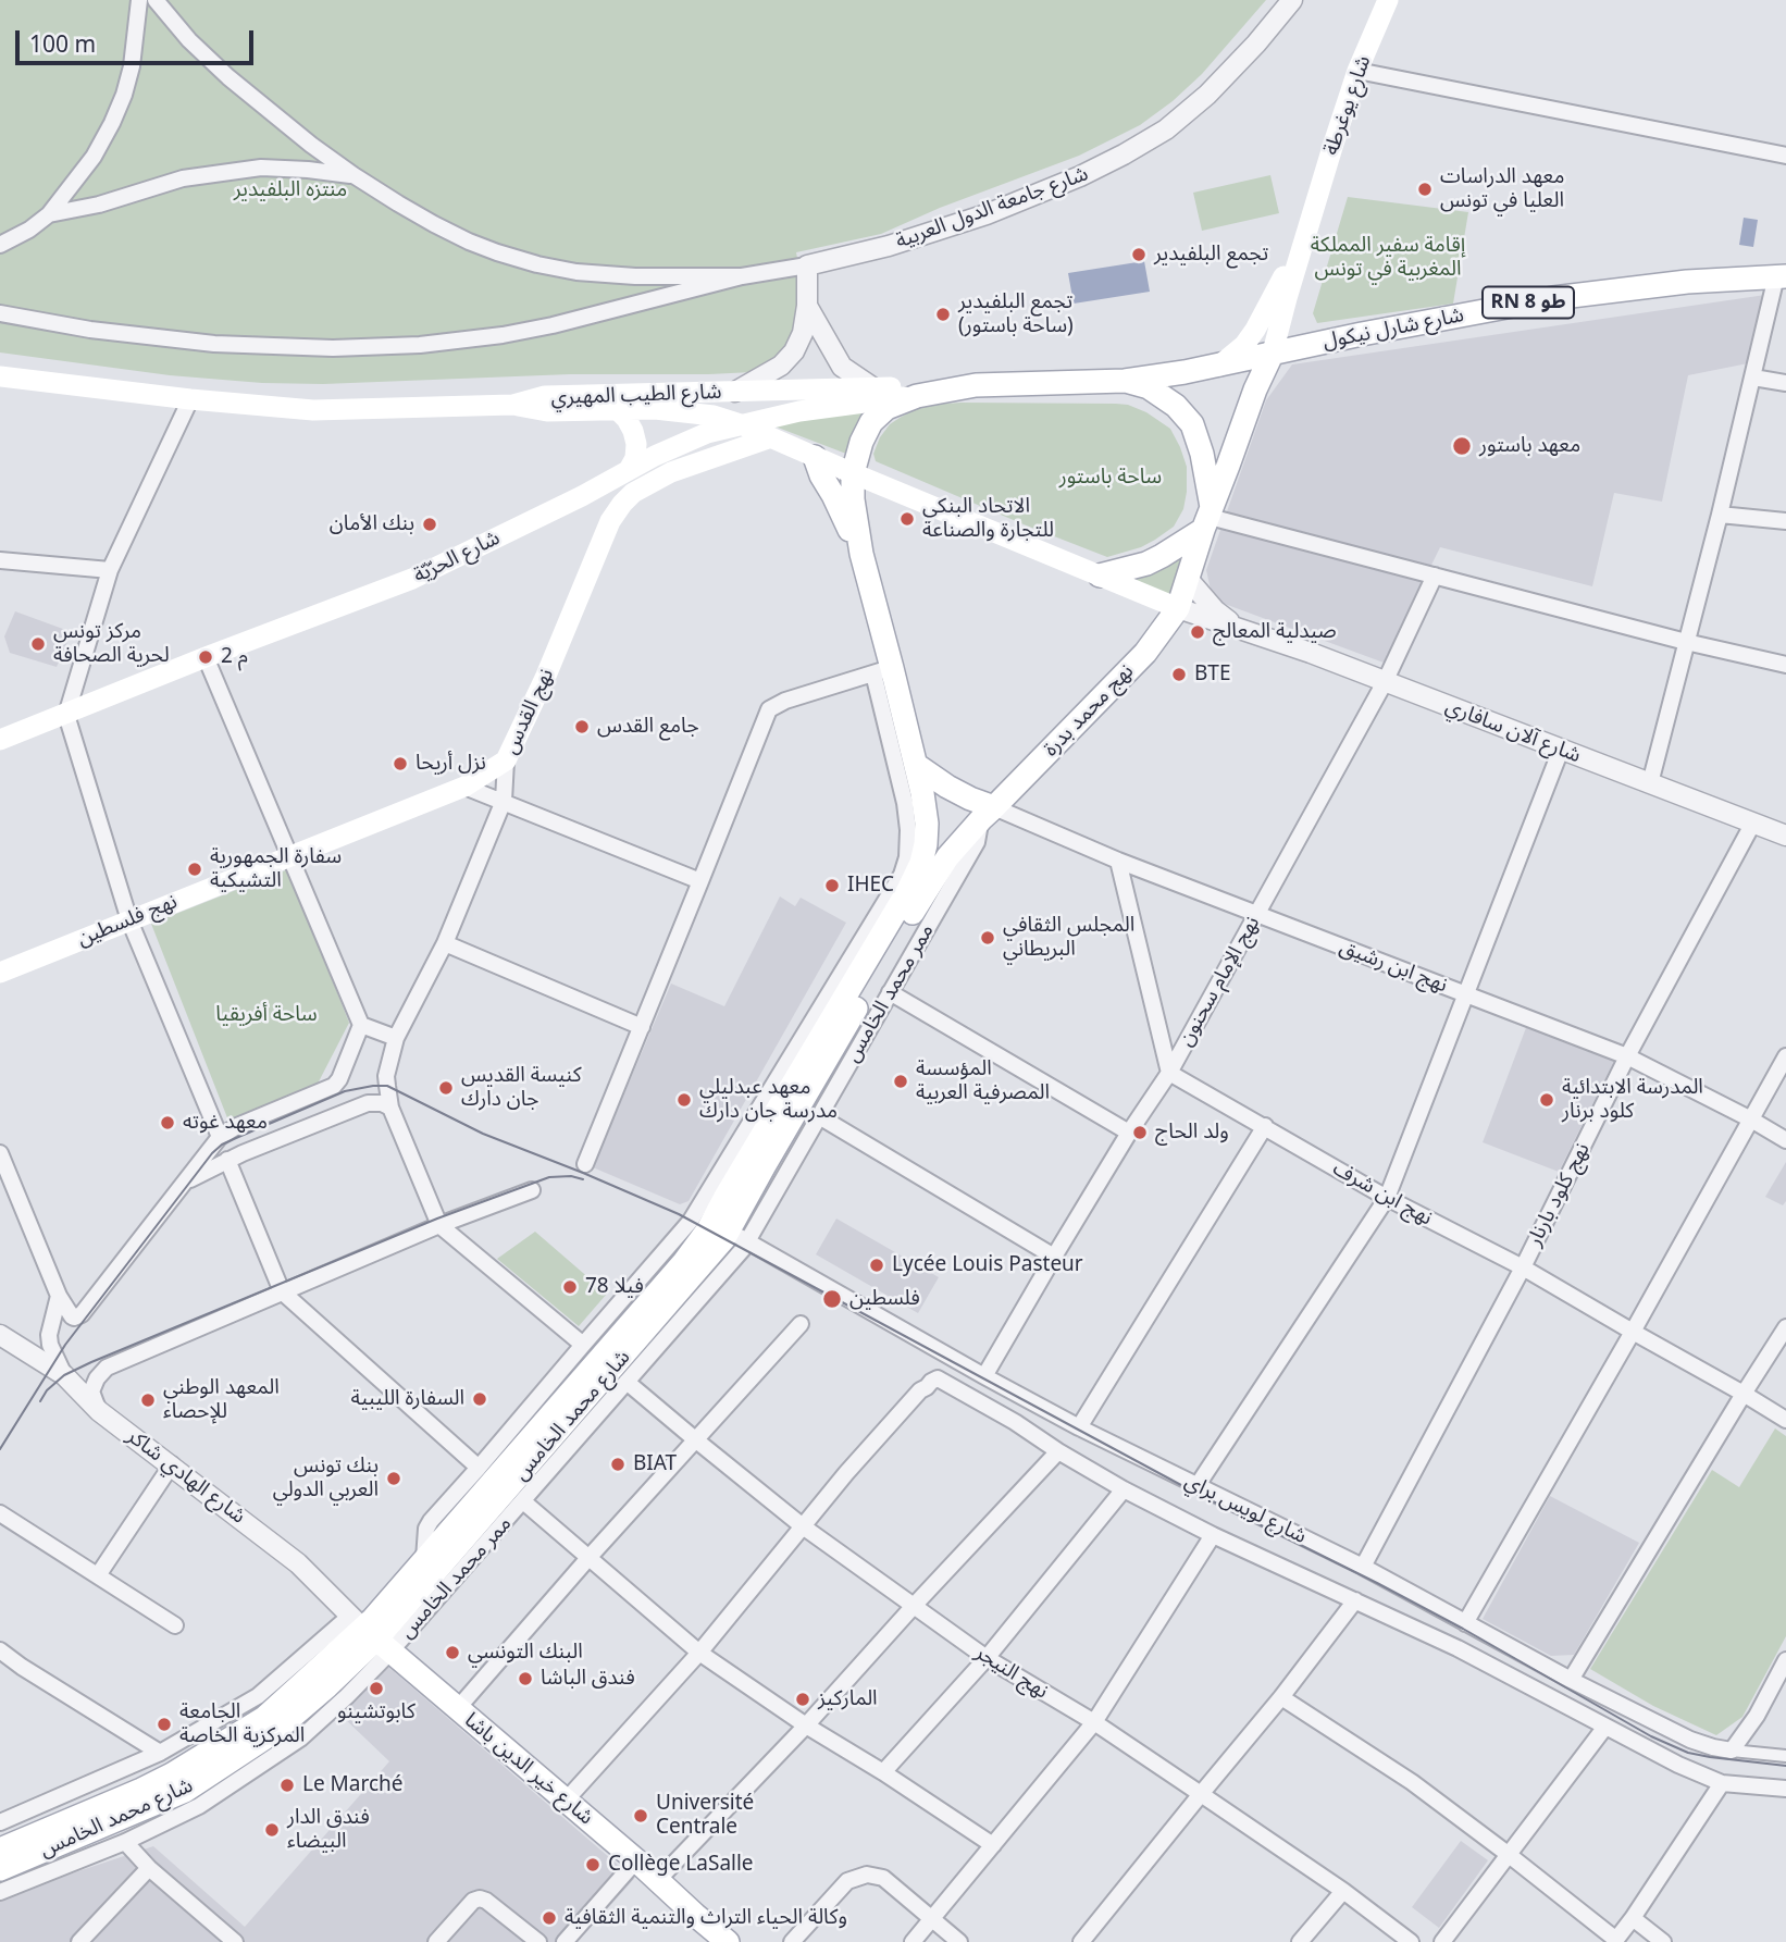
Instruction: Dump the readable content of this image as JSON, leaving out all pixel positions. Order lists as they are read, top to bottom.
{
  "streets": {
    "main road": [
      "شارع يوغرطة",
      "RN 8 طو",
      "شارع شارل نيكول",
      "شارع الطيب المهيري",
      "شارع الحرّيّة",
      "نهج محمد بدرة",
      "نهج القدس",
      "نهج فلسطين",
      "شارع محمد الخامس",
      "شارع خير الدين باشا"
    ],
    "street": [
      "شارع جامعة الدول العربية",
      "شارع آلان سافاري",
      "نهج ابن رشيق",
      "نهج الإمام سحنون",
      "ممر محمد الخامس",
      "نهج ابن شرف",
      "نهج كلود بارنار",
      "شارع الهادي شاكر",
      "شارع لويس براي",
      "نهج النيجر"
    ]
  },
  "crossings": [
    ["شارع يوغرطة", "شارع شارل نيكول"],
    ["شارع يوغرطة", "شارع الطيب المهيري"],
    ["شارع شارل نيكول", "شارع الطيب المهيري"],
    ["نهج محمد بدرة", "شارع آلان سافاري"],
    ["نهج محمد بدرة", "نهج ابن رشيق"],
    ["نهج محمد بدرة", "ممر محمد الخامس"],
    ["نهج محمد بدرة", "شارع محمد الخامس"],
    ["نهج القدس", "نهج فلسطين"],
    ["شارع آلان سافاري", "نهج الإمام سحنون"],
    ["شارع آلان سافاري", "نهج كلود بارنار"],
    ["نهج ابن رشيق", "نهج الإمام سحنون"],
    ["نهج ابن رشيق", "ممر محمد الخامس"],
    ["نهج ابن رشيق", "نهج كلود بارنار"],
    ["نهج ابن رشيق", "شارع محمد الخامس"],
    ["نهج الإمام سحنون", "نهج ابن شرف"],
    ["نهج الإمام سحنون", "شارع لويس براي"],
    ["ممر محمد الخامس", "شارع محمد الخامس"],
    ["ممر محمد الخامس", "شارع الهادي شاكر"],
    ["ممر محمد الخامس", "شارع لويس براي"],
    ["ممر محمد الخامس", "نهج النيجر"],
    ["ممر محمد الخامس", "شارع خير الدين باشا"],
    ["نهج ابن شرف", "نهج كلود بارنار"],
    ["نهج كلود بارنار", "شارع لويس براي"],
    ["شارع محمد الخامس", "شارع الهادي شاكر"],
    ["شارع محمد الخامس", "شارع لويس براي"],
    ["شارع محمد الخامس", "شارع خير الدين باشا"],
    ["شارع الهادي شاكر", "شارع خير الدين باشا"],
    ["شارع لويس براي", "نهج النيجر"]
  ],
  "parks": [
    "منتزه البلفيدير",
    "إقامة سفير المملكة المغربية في تونس",
    "ساحة باستور",
    "ساحة أفريقيا"
  ],
  "places": [
    "معهد الدراسات العليا في تونس",
    "تجمع البلفيدير",
    "تجمع البلفيدير (ساحة باستور)",
    "معهد باستور",
    "الاتحاد البنكي للتجارة والصناعة",
    "بنك الأمان",
    "صيدلية المعالج",
    "مركز تونس لحرية الصحافة",
    "2 م",
    "BTE",
    "جامع القدس",
    "نزل أريحا",
    "سفارة الجمهورية التشيكية",
    "IHEC",
    "المجلس الثقافي البريطاني",
    "المؤسسة المصرفية العربية",
    "كنيسة القديس جان دارك",
    "معهد عبدليلي مدرسة جان دارك",
    "المدرسة الابتدائية كلود برنار",
    "معهد غوته",
    "ولد الحاج",
    "Lycée Louis Pasteur",
    "فيلا 78",
    "فلسطين",
    "السفارة الليبية",
    "المعهد الوطني للإحصاء",
    "BIAT",
    "بنك تونس العربي الدولي",
    "البنك التونسي",
    "فندق الباشا",
    "كابوتشينو",
    "الماركيز",
    "الجامعة المركزية الخاصة",
    "Le Marché",
    "Université Centrale",
    "فندق الدار البيضاء",
    "Collège LaSalle",
    "وكالة الحياء التراث والتنمية الثقافية"
  ],
  "scale_bar": "100 m"
}
